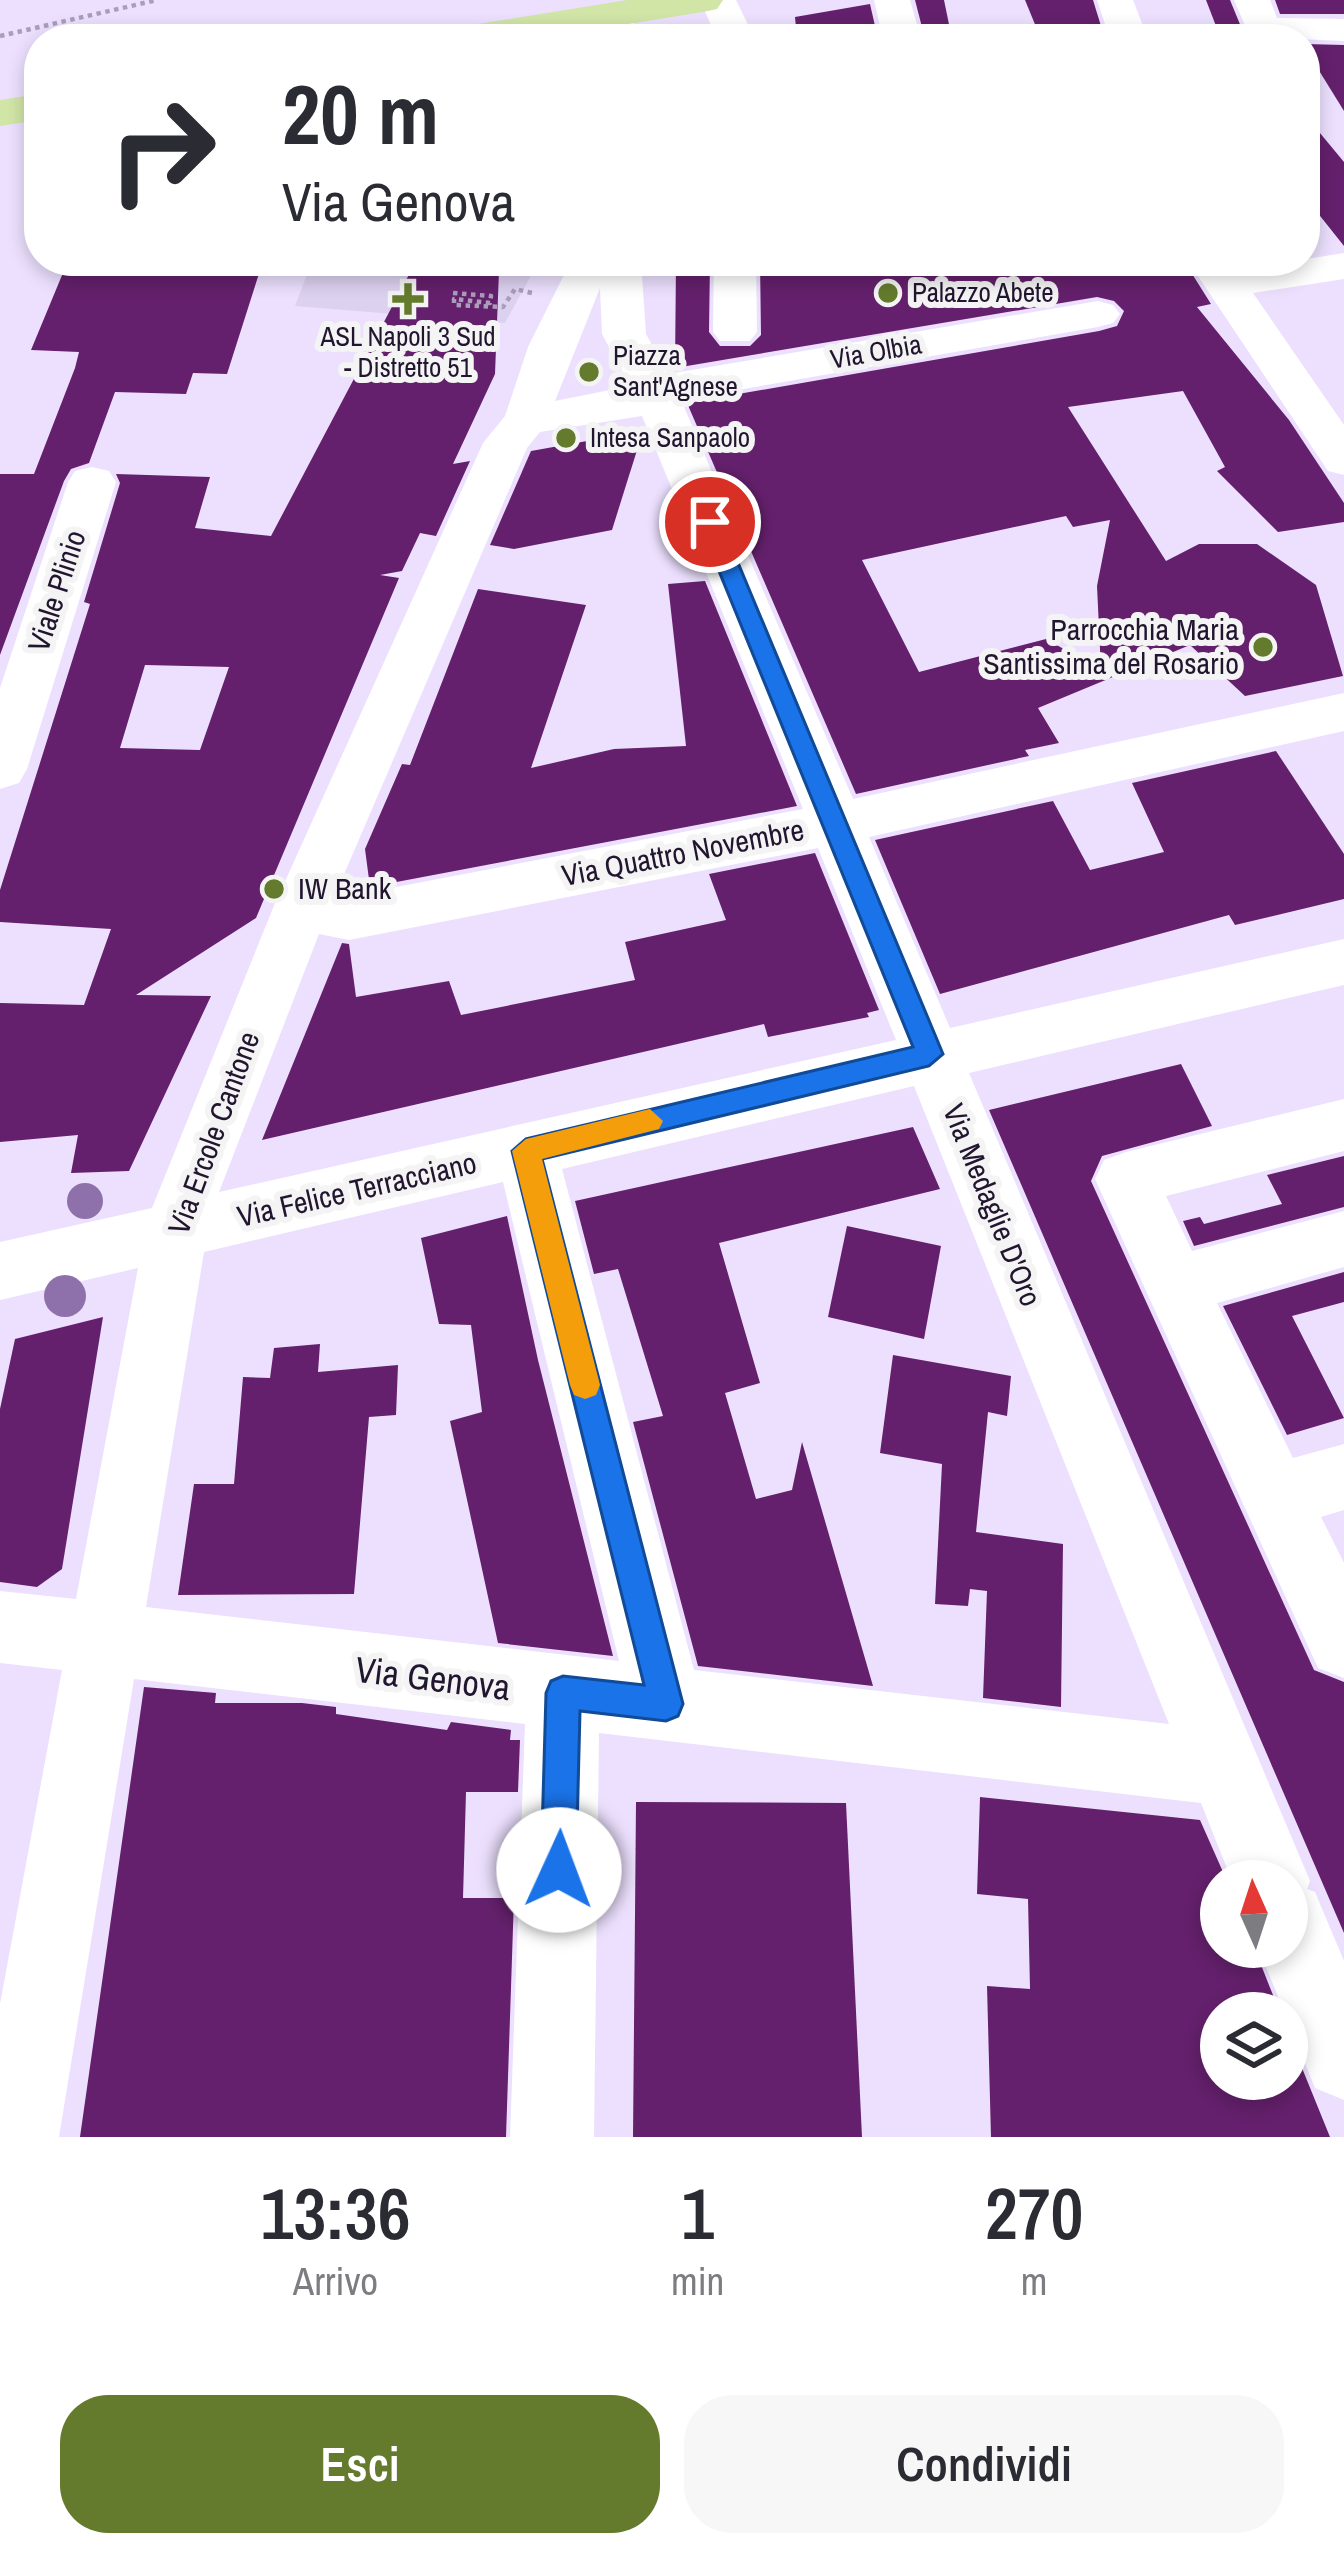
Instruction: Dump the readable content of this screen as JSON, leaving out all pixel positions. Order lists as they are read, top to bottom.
{
  "streets": {
    "street": [
      "Via Olbia",
      "Viale Plinio",
      "Via Quattro Novembre",
      "Via Ercole Cantone",
      "Via Felice Terracciano",
      "Via Medaglie D'Oro",
      "Via Genova"
    ]
  },
  "crossings": [
    ["Via Olbia", "Via Ercole Cantone"],
    ["Via Olbia", "Via Medaglie D'Oro"],
    ["Via Quattro Novembre", "Via Ercole Cantone"],
    ["Via Quattro Novembre", "Via Medaglie D'Oro"],
    ["Via Ercole Cantone", "Via Felice Terracciano"],
    ["Via Ercole Cantone", "Via Genova"],
    ["Via Felice Terracciano", "Via Medaglie D'Oro"],
    ["Via Medaglie D'Oro", "Via Genova"]
  ],
  "places": {
    "other": [
      "Palazzo Abete",
      "Piazza Sant'Agnese",
      "Intesa Sanpaolo",
      "Parrocchia Maria Santissima del Rosario",
      "IW Bank"
    ],
    "health": ["ASL Napoli 3 Sud - Distretto 51"]
  },
  "north": "top",
  "page": {
    "turn": ["20 m", "Via Genova"],
    "eta": [
      "13:36",
      "Arrivo",
      "1",
      "min",
      "270",
      "m"
    ],
    "buttons": ["Esci", "Condividi"]
  }
}
